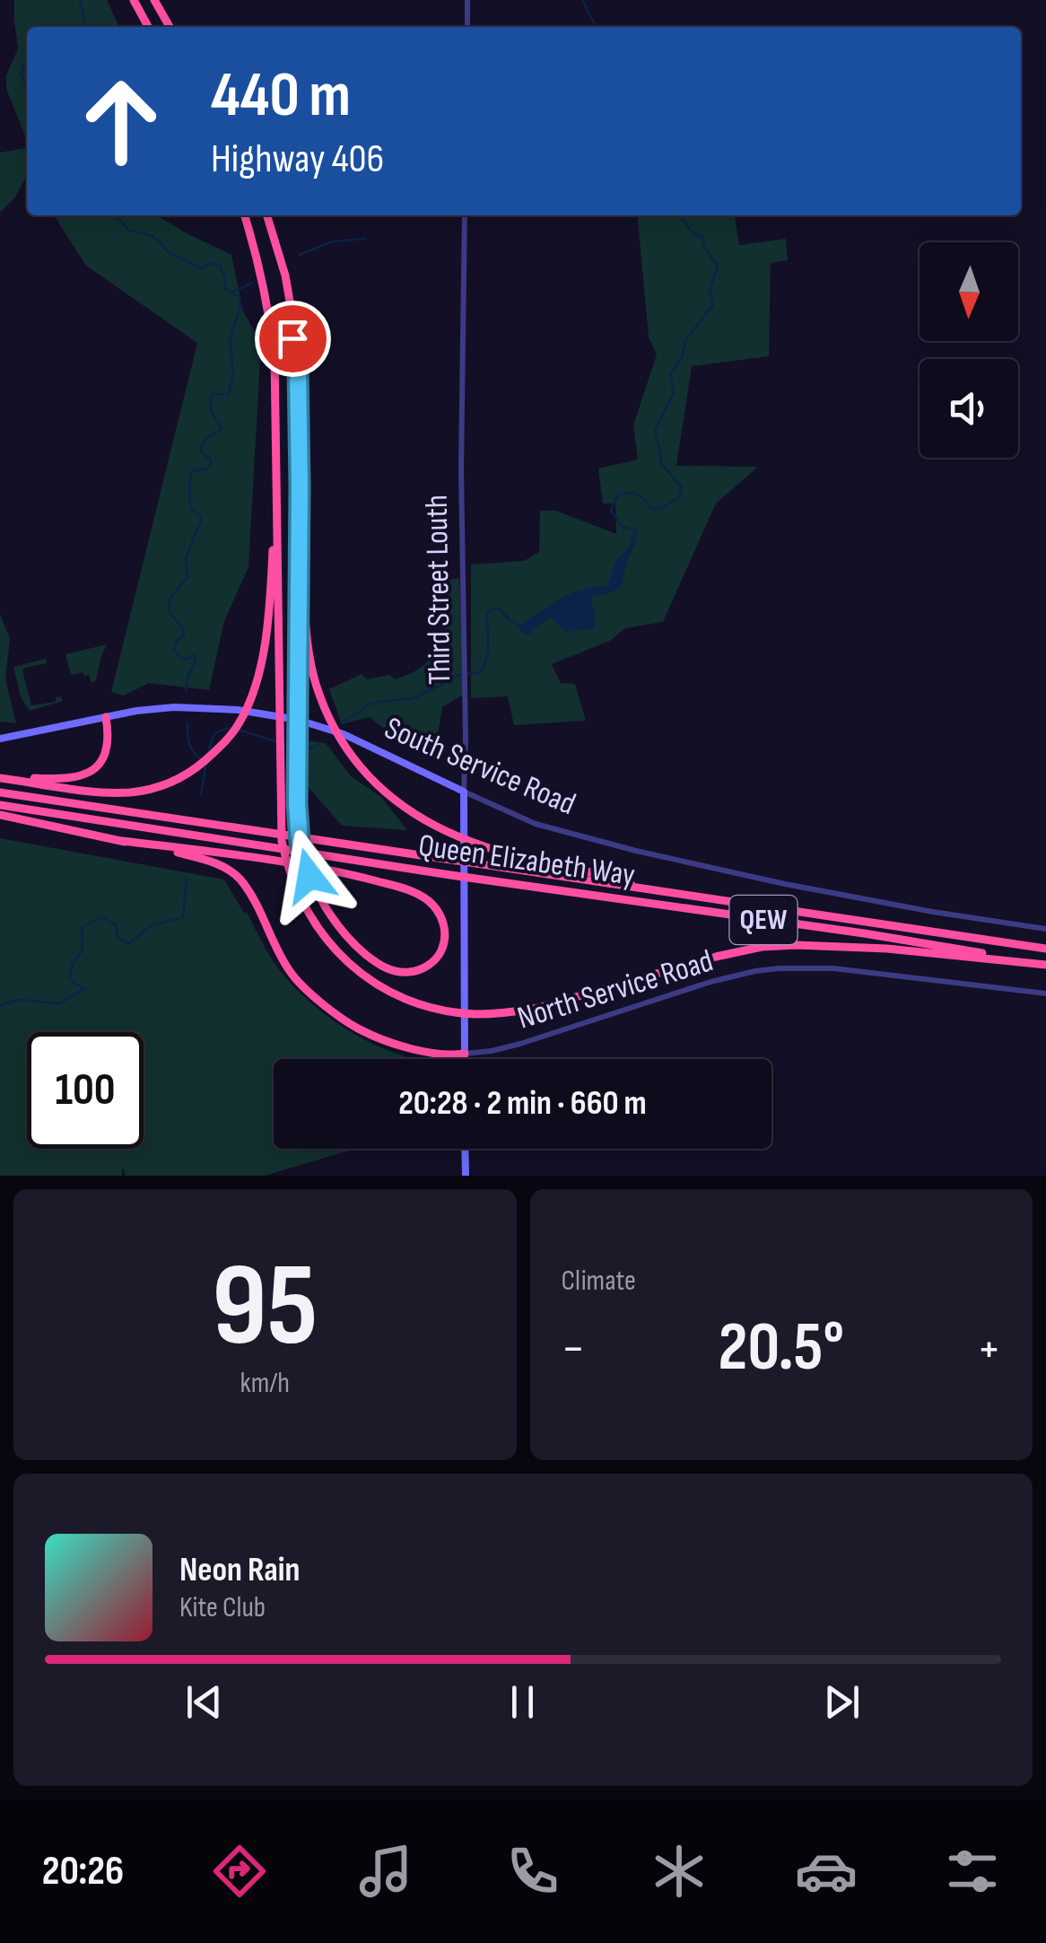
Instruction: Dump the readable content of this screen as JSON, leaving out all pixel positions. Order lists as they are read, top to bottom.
{
  "streets": {
    "highway": ["Queen Elizabeth Way", "QEW"],
    "main road": ["Third Street Louth", "South Service Road"],
    "street": ["North Service Road"]
  },
  "crossings": [
    ["Third Street Louth", "South Service Road"],
    ["Third Street Louth", "North Service Road"]
  ],
  "north": "bottom",
  "page": {
    "turn": ["440 m", "Highway 406"],
    "limit": "100",
    "trip": "20:28 · 2 min · 660 m",
    "tile": [
      ["95", "km/h"],
      "Climate"
    ],
    "heat": ["−", "20.5°", "+"],
    "song": ["Neon Rain", "Kite Club"],
    "tabs": "20:26"
  }
}
